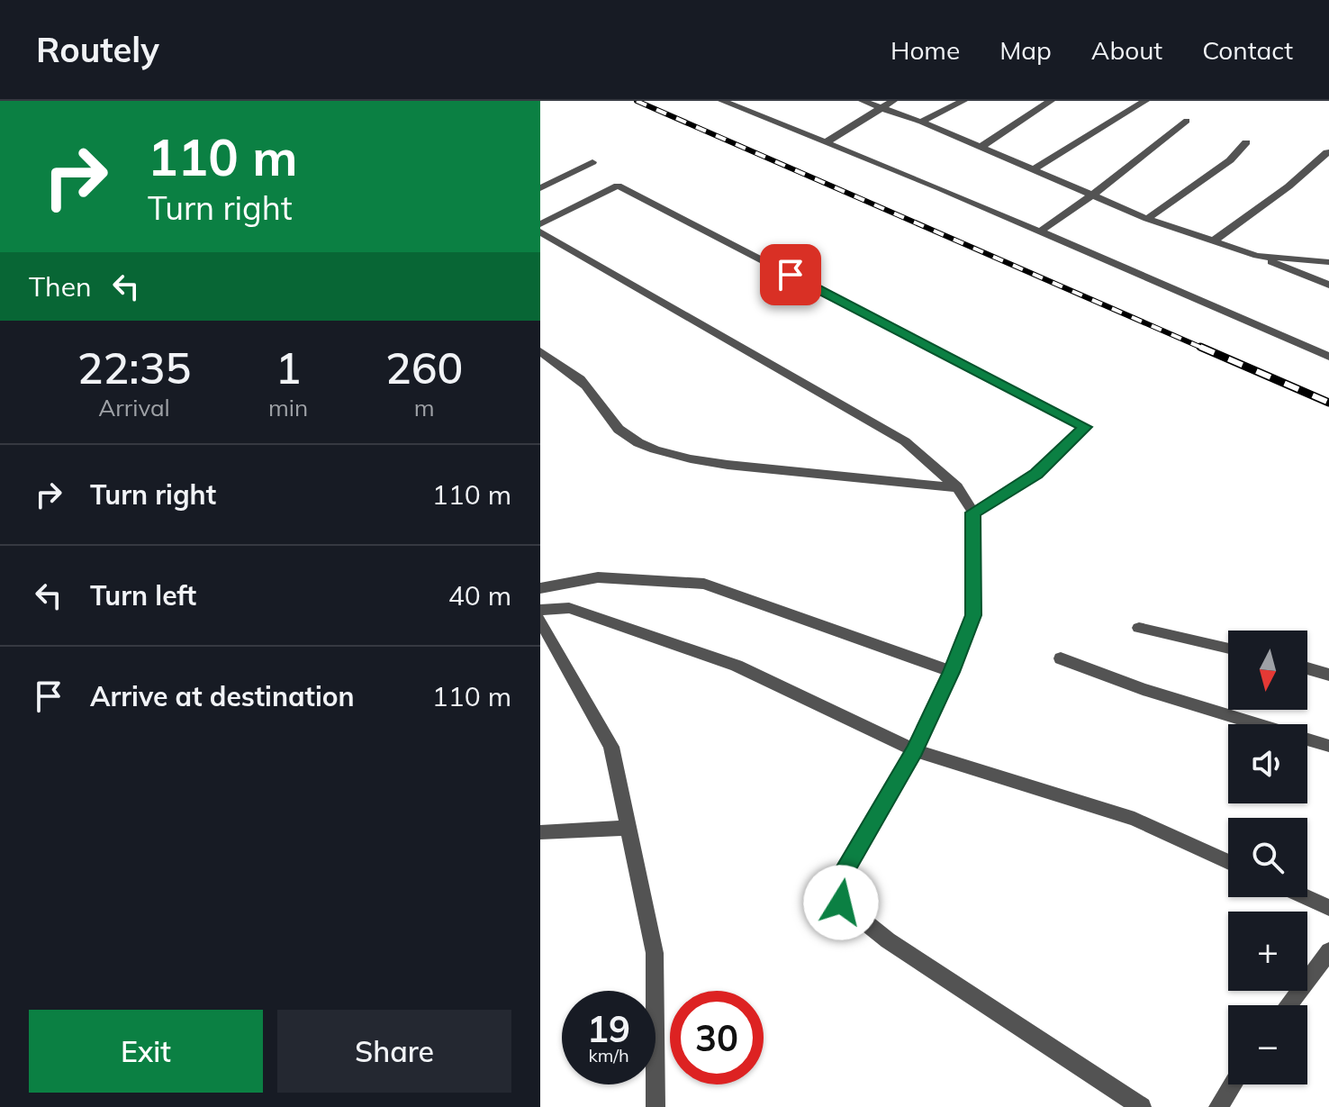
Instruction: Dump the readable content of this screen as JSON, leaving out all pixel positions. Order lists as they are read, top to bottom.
{
  "north": "bottom",
  "page": {
    "header": "Routely",
    "nav": [
      "Home",
      "Map",
      "About",
      "Contact"
    ],
    "turn": ["110 m", "Turn right"],
    "then": "Then",
    "eta": [
      "22:35",
      "Arrival",
      "1",
      "min",
      "260",
      "m"
    ],
    "list": [
      {
        "name": "Turn right",
        "value": "110 m"
      },
      {
        "name": "Turn left",
        "value": "40 m"
      },
      {
        "name": "Arrive at destination",
        "value": "110 m"
      }
    ],
    "map_buttons": ["+", "−"],
    "speed": "19 km/h",
    "limit": "30",
    "buttons": ["Exit", "Share"]
  }
}
